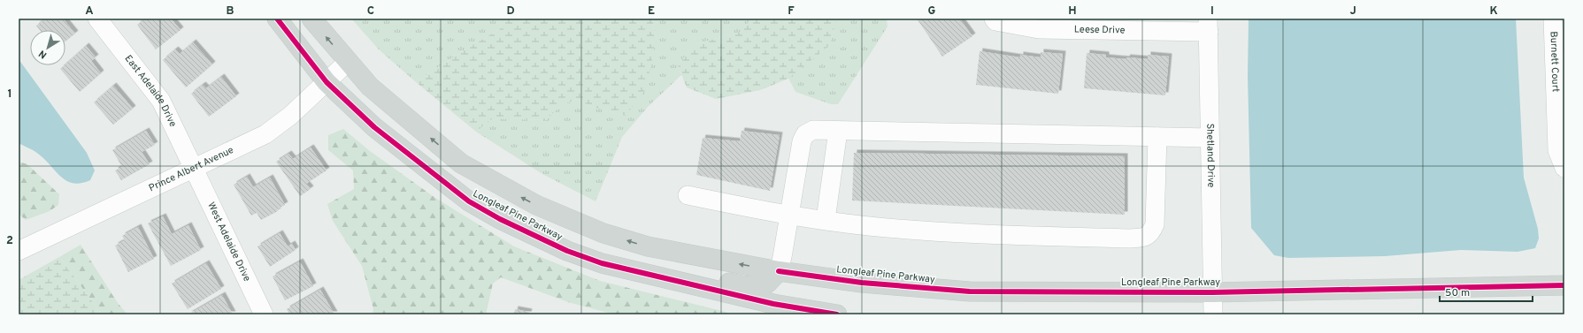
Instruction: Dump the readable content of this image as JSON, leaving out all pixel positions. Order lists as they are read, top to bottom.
{
  "streets": {
    "main road": ["Longleaf Pine Parkway"],
    "street": [
      "Leese Drive",
      "Burnett Court",
      "East Adelaide Drive",
      "Shetland Drive",
      "Prince Albert Avenue",
      "West Adelaide Drive"
    ]
  },
  "crossings": [
    ["Leese Drive", "Shetland Drive"],
    ["East Adelaide Drive", "Prince Albert Avenue"],
    ["East Adelaide Drive", "West Adelaide Drive"],
    ["Shetland Drive", "Longleaf Pine Parkway"],
    ["Prince Albert Avenue", "Longleaf Pine Parkway"],
    ["Prince Albert Avenue", "West Adelaide Drive"]
  ],
  "scale_bar": "50 m",
  "north": "bottom left",
  "grid": {
    "columns": [
      "A",
      "B",
      "C",
      "D",
      "E",
      "F",
      "G",
      "H",
      "I",
      "J",
      "K"
    ],
    "rows": ["1", "2"]
  }
}
